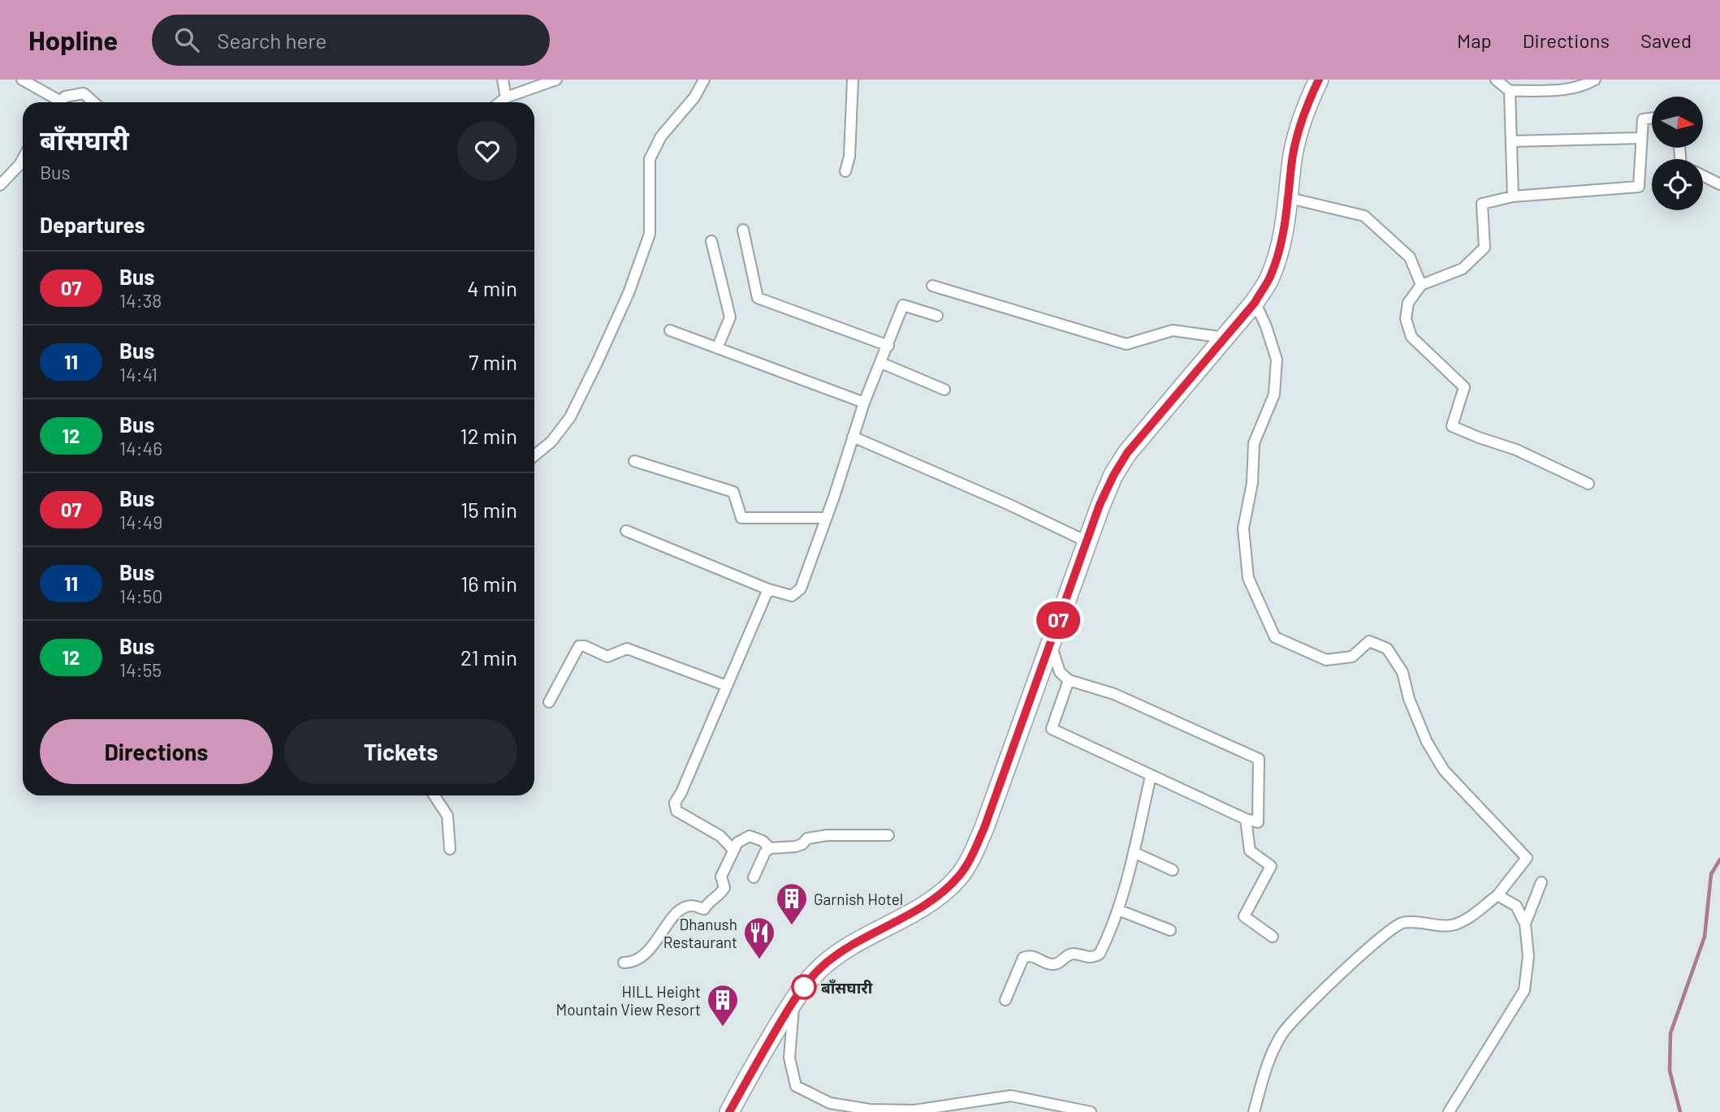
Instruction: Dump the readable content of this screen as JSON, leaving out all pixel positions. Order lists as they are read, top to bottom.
{
  "places": {
    "building": ["Garnish Hotel", "HILL Height Mountain View Resort"],
    "restaurant": ["Dhanush Restaurant"],
    "other": ["बाँसघारी"]
  },
  "lines": ["bus line 07"],
  "north": "right",
  "page": {
    "header": "Hopline",
    "search": "Search here",
    "nav": ["Map", "Directions", "Saved"],
    "on_map": "07",
    "heading": [
      ["बाँसघारी", "Bus"],
      "Departures"
    ],
    "list": [
      {
        "mark": "07",
        "name": "Bus",
        "note": "14:38",
        "value": "4 min"
      },
      {
        "mark": "11",
        "name": "Bus",
        "note": "14:41",
        "value": "7 min"
      },
      {
        "mark": "12",
        "name": "Bus",
        "note": "14:46",
        "value": "12 min"
      },
      {
        "mark": "07",
        "name": "Bus",
        "note": "14:49",
        "value": "15 min"
      },
      {
        "mark": "11",
        "name": "Bus",
        "note": "14:50",
        "value": "16 min"
      },
      {
        "mark": "12",
        "name": "Bus",
        "note": "14:55",
        "value": "21 min"
      }
    ],
    "buttons": ["Directions", "Tickets"]
  }
}
